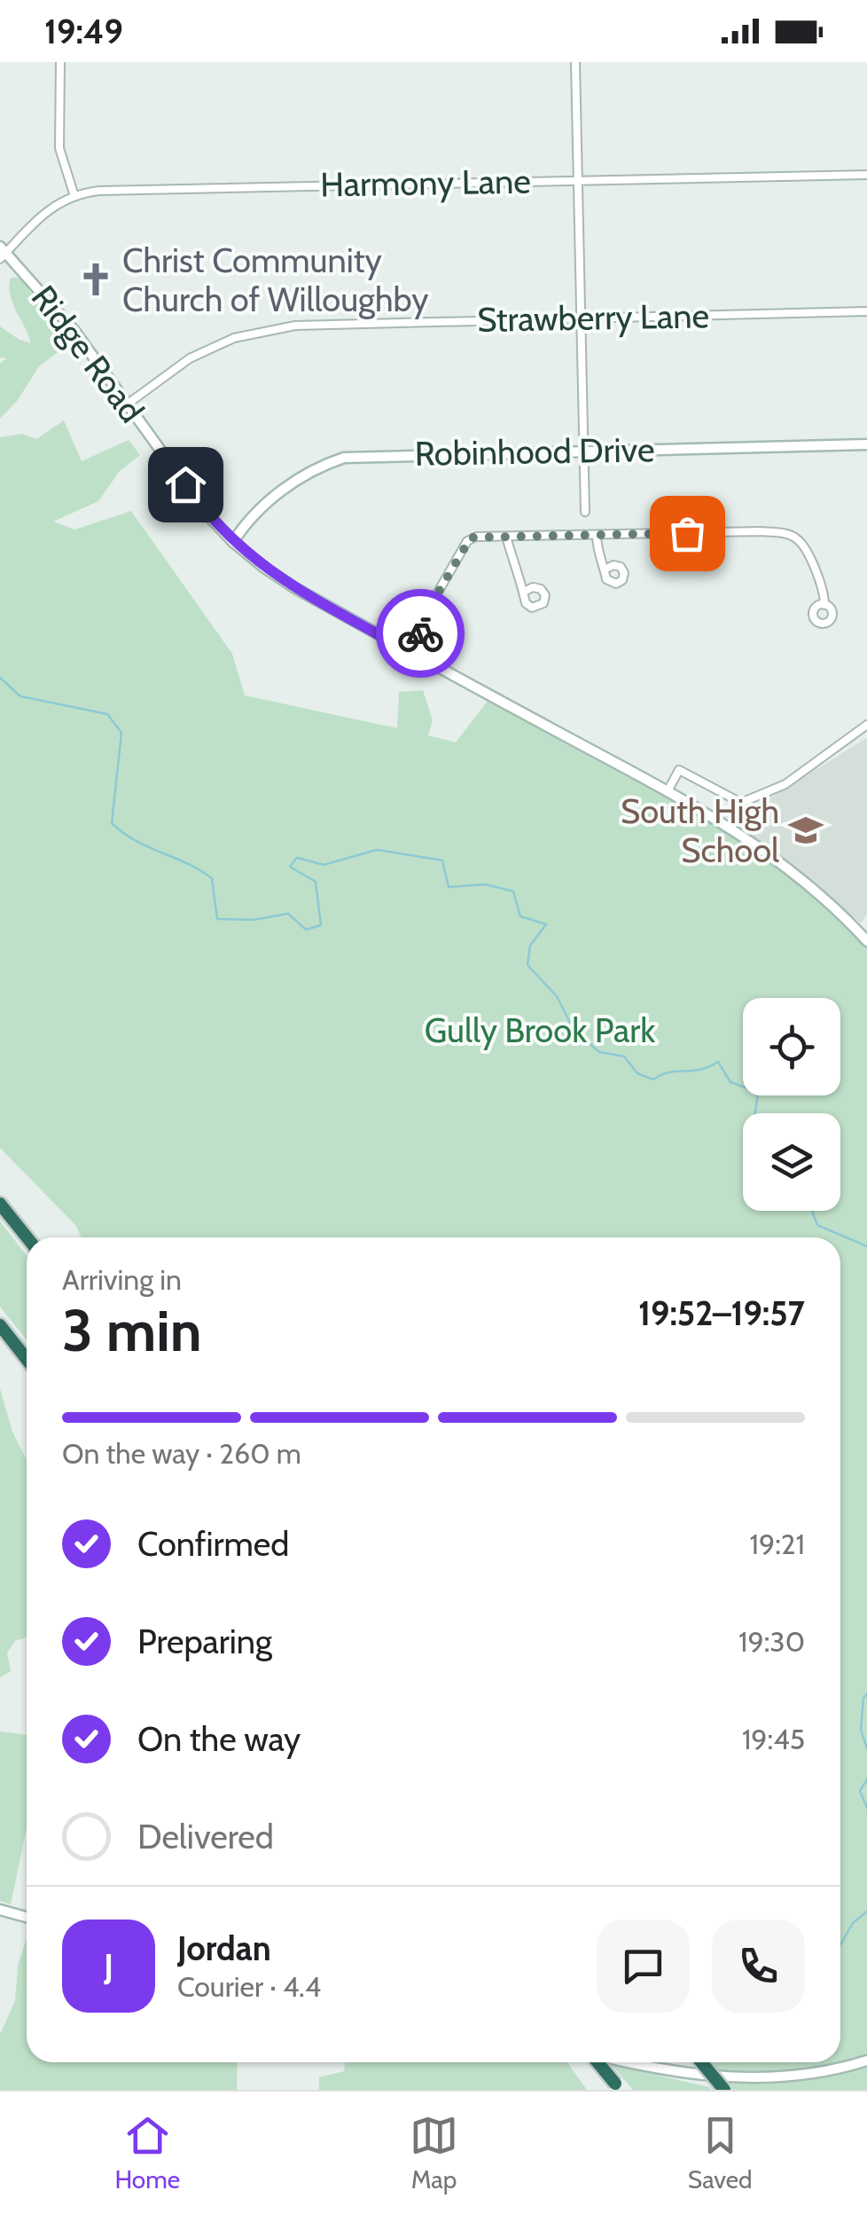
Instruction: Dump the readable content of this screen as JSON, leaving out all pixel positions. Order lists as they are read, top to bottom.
{
  "streets": {
    "main road": ["Ridge Road", "Robinhood Drive"],
    "street": ["Harmony Lane", "Strawberry Lane"]
  },
  "crossings": [
    ["Strawberry Lane", "Ridge Road"],
    ["Ridge Road", "Robinhood Drive"]
  ],
  "parks": ["Gully Brook Park"],
  "places": {
    "church": ["Christ Community Church of Willoughby"],
    "school or university": ["South High School"]
  },
  "page": {
    "status": "19:49",
    "heading": ["3 min", "Arriving in", "19:52–19:57"],
    "panel": ["Jordan", "Courier · 4.4"],
    "bar": "On the way · 260 m",
    "list": [
      ["Confirmed", "19:21"],
      ["Preparing", "19:30"],
      ["On the way", "19:45"],
      "Delivered"
    ],
    "round": "J",
    "tabs": ["Home", "Map", "Saved"]
  }
}
